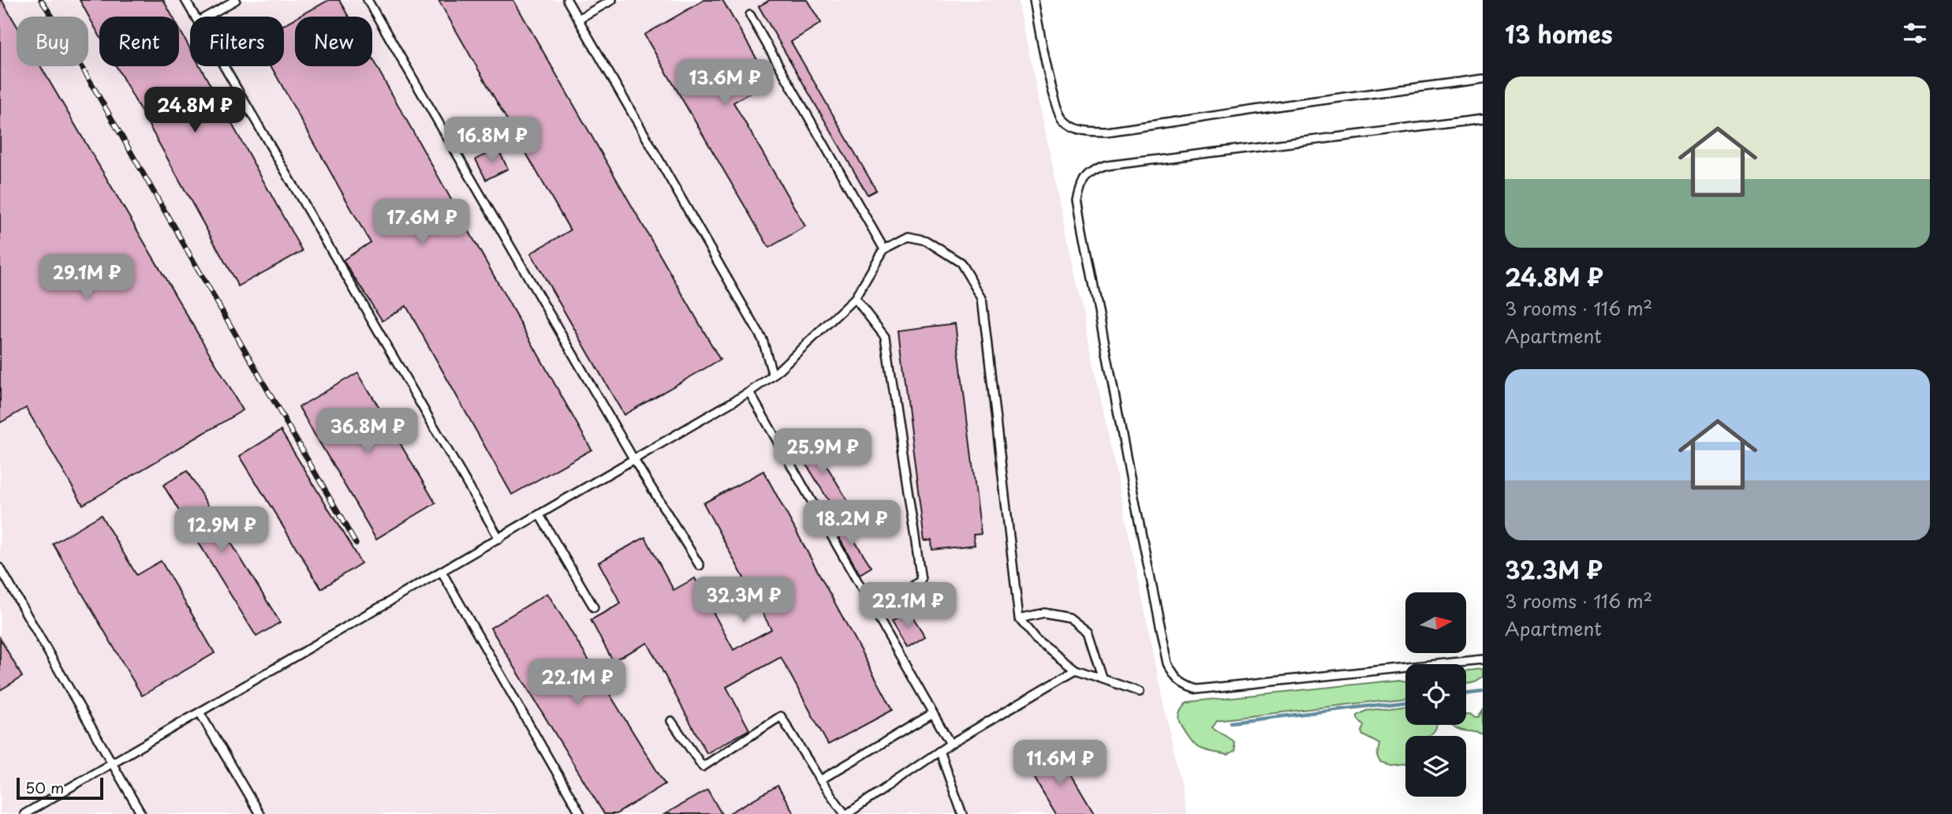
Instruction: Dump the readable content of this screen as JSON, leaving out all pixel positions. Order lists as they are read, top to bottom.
{
  "scale_bar": "50 m",
  "north": "right",
  "page": {
    "heading": "13 homes",
    "chip": [
      "Buy",
      "Rent",
      "Filters",
      "New"
    ],
    "price": [
      "13.6M ₽",
      "24.8M ₽",
      "16.8M ₽",
      "17.6M ₽",
      "29.1M ₽",
      "36.8M ₽",
      "25.9M ₽",
      "18.2M ₽",
      "12.9M ₽",
      "32.3M ₽",
      "22.1M ₽",
      "22.1M ₽",
      "11.6M ₽"
    ],
    "list": [
      {
        "name": "24.8M ₽",
        "note": "3 rooms · 116 m² · Apartment"
      },
      {
        "name": "32.3M ₽",
        "note": "3 rooms · 116 m² · Apartment"
      }
    ],
    "scale": "50 m"
  }
}
